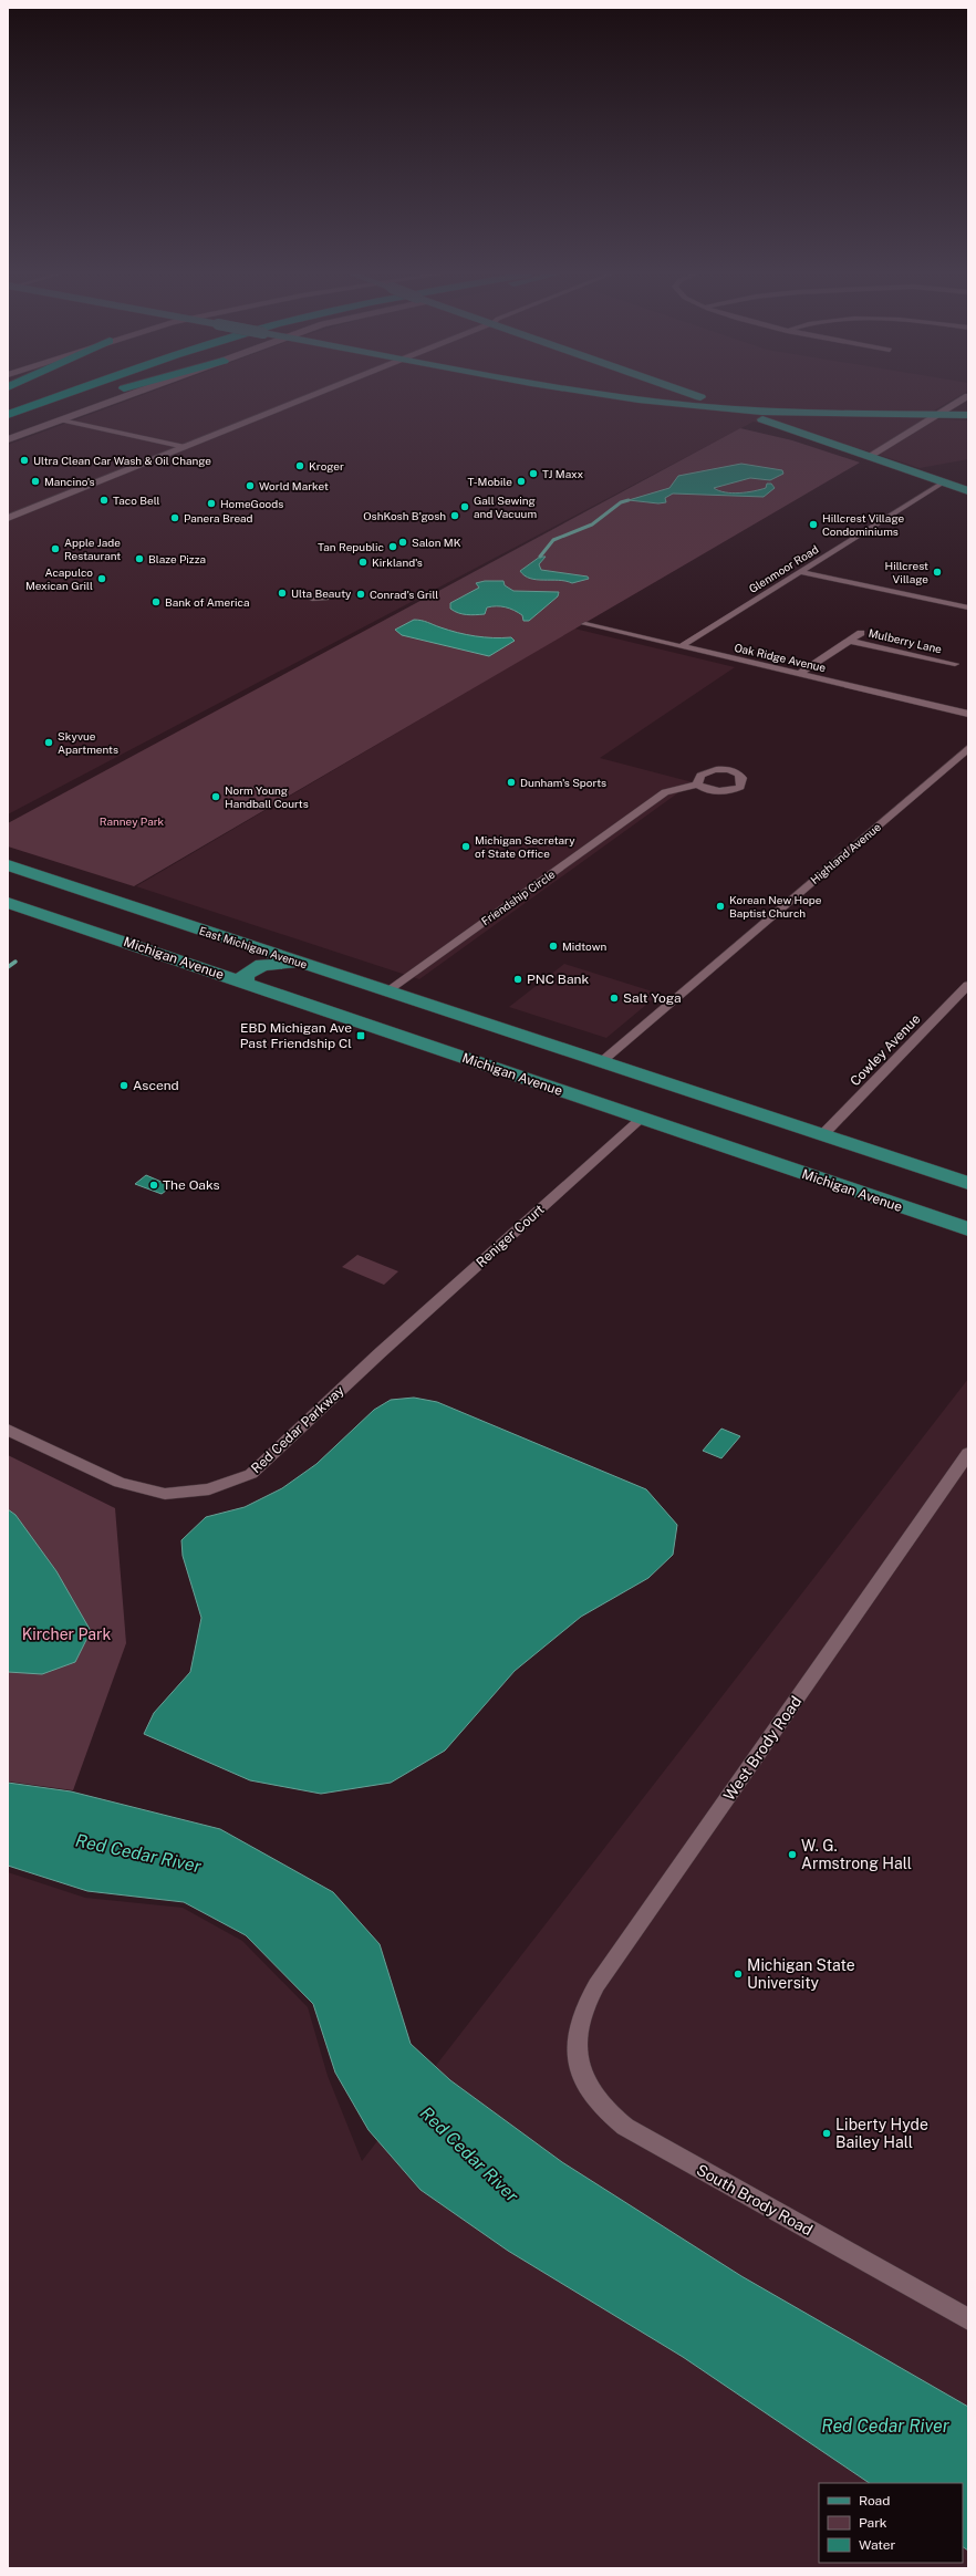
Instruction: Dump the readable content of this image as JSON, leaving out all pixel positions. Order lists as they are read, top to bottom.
{
  "streets": {
    "main road": ["East Michigan Avenue", "Michigan Avenue"],
    "street": [
      "Glenmoor Road",
      "Mulberry Lane",
      "Oak Ridge Avenue",
      "Highland Avenue",
      "Friendship Circle",
      "Cowley Avenue",
      "Reniger Court",
      "Red Cedar Parkway",
      "West Brody Road",
      "South Brody Road"
    ]
  },
  "crossings": [
    ["Glenmoor Road", "Oak Ridge Avenue"],
    ["Highland Avenue", "East Michigan Avenue"],
    ["Friendship Circle", "East Michigan Avenue"],
    ["Michigan Avenue", "Reniger Court"],
    ["Reniger Court", "Red Cedar Parkway"],
    ["West Brody Road", "South Brody Road"]
  ],
  "water": ["Red Cedar River"],
  "parks": ["Ranney Park", "Kircher Park"],
  "places": {
    "other": [
      "Ultra Clean Car Wash & Oil Change",
      "Kroger",
      "TJ Maxx",
      "Mancino's",
      "T-Mobile",
      "World Market",
      "Taco Bell",
      "HomeGoods",
      "Gall Sewing and Vacuum",
      "OshKosh B'gosh",
      "Panera Bread",
      "Hillcrest Village Condominiums",
      "Salon MK",
      "Tan Republic",
      "Apple Jade Restaurant",
      "Blaze Pizza",
      "Kirkland's",
      "Hillcrest Village",
      "Acapulco Mexican Grill",
      "Ulta Beauty",
      "Conrad's Grill",
      "Bank of America",
      "Skyvue Apartments",
      "Dunham's Sports",
      "Norm Young Handball Courts",
      "Michigan Secretary of State Office",
      "Korean New Hope Baptist Church",
      "Midtown",
      "PNC Bank",
      "Salt Yoga",
      "Ascend",
      "The Oaks",
      "W. G. Armstrong Hall",
      "Michigan State University",
      "Liberty Hyde Bailey Hall"
    ],
    "transit": ["EBD Michigan Ave Past Friendship Cl"]
  },
  "legend": ["Road", "Park", "Water"]
}
